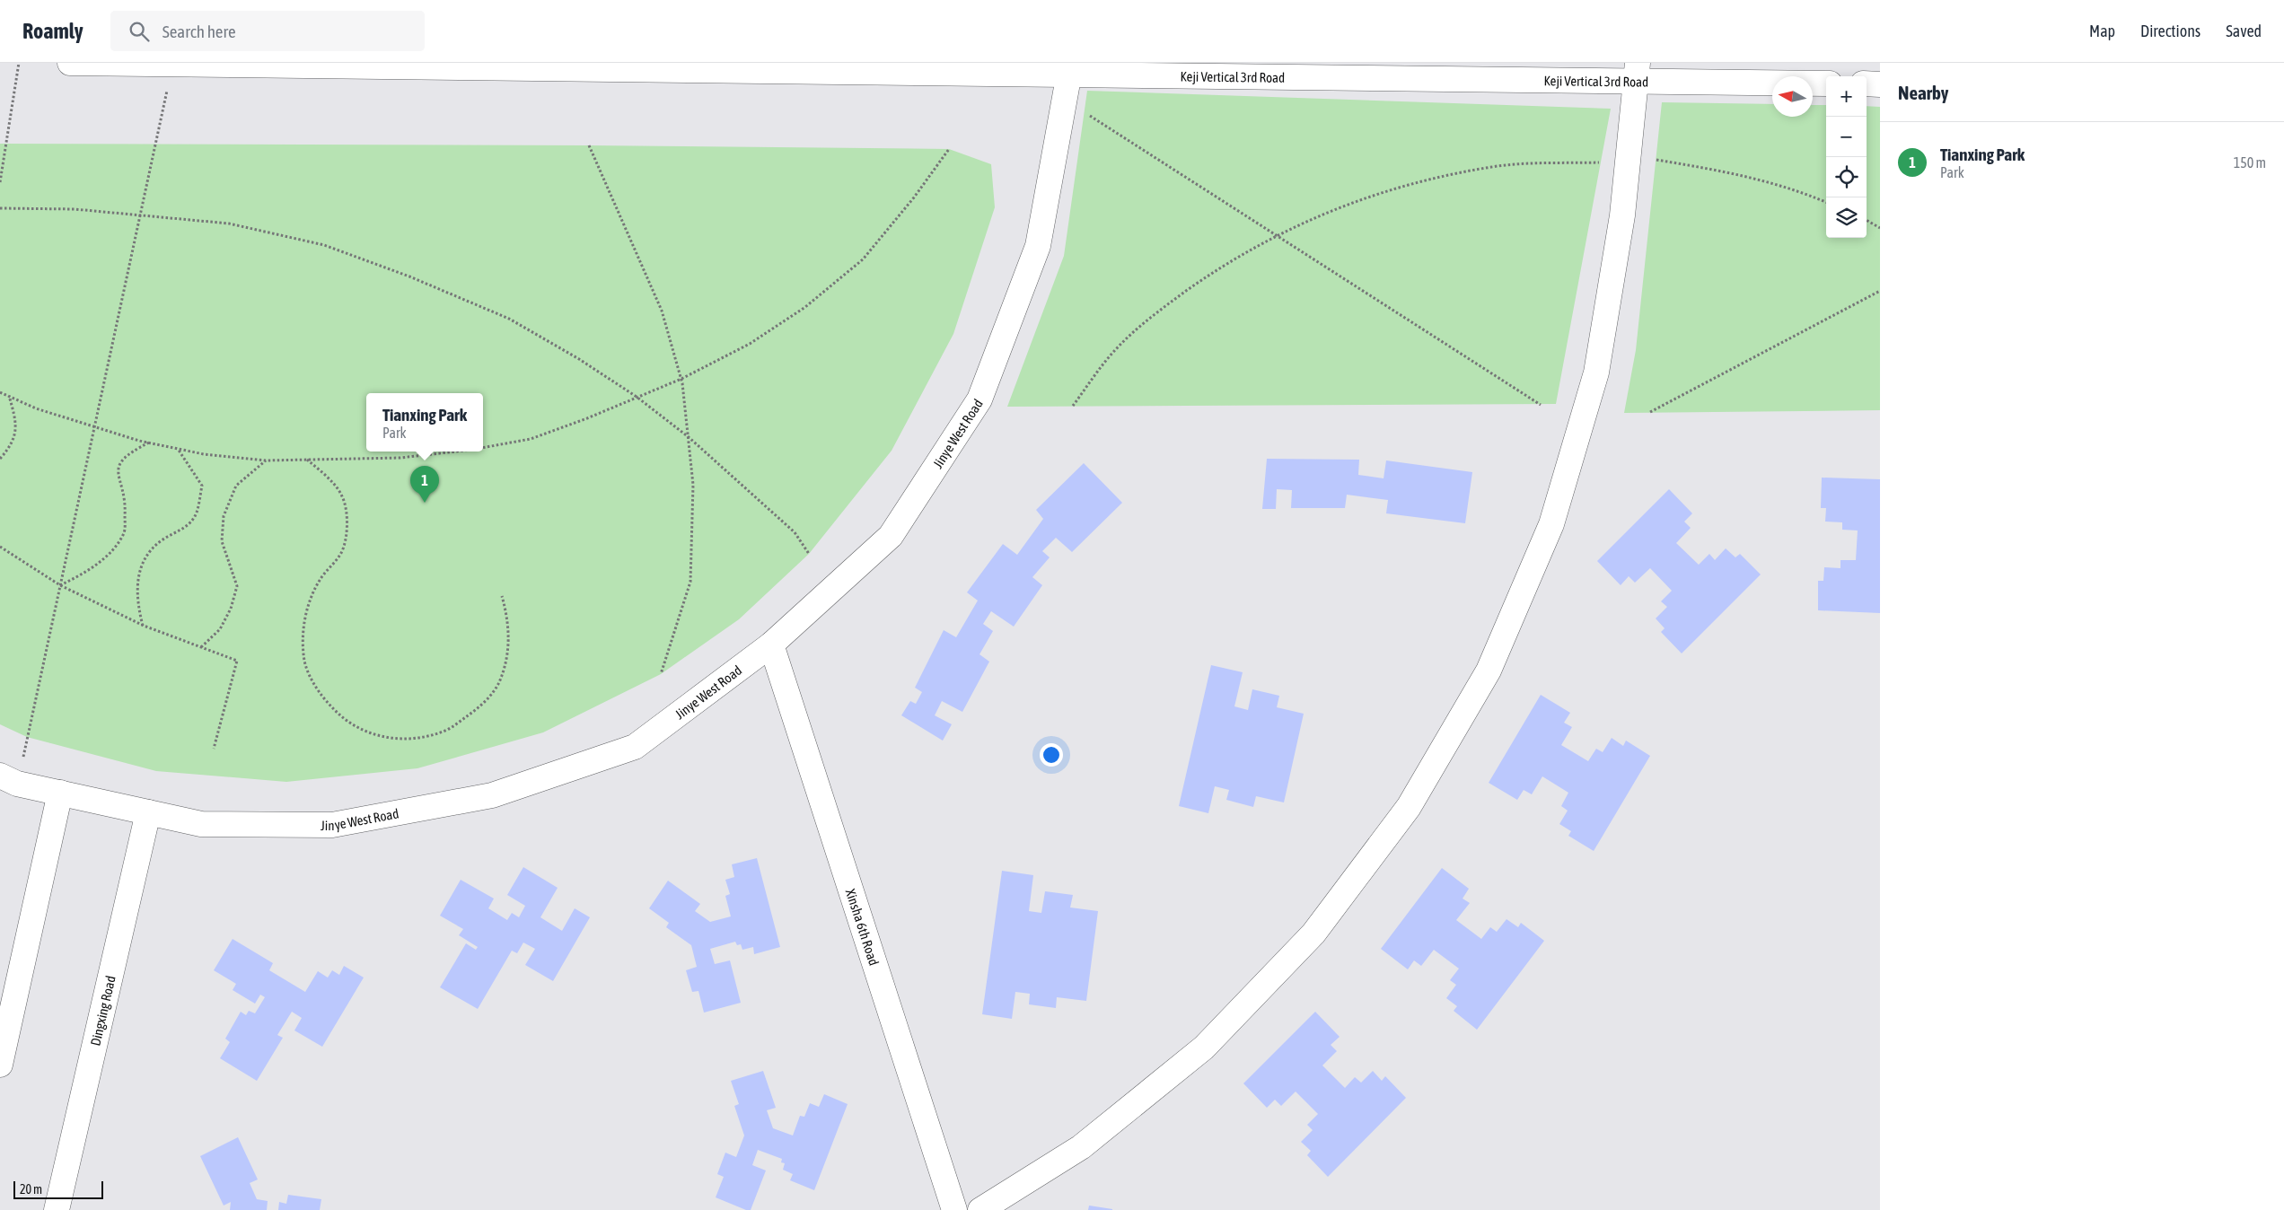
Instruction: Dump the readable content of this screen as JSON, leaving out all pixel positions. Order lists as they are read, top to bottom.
{
  "streets": {
    "street": [
      "Keji Vertical 3rd Road",
      "Jinye West Road",
      "Xinsha 6th Road",
      "Dingxing Road"
    ]
  },
  "crossings": [
    ["Keji Vertical 3rd Road", "Jinye West Road"],
    ["Jinye West Road", "Xinsha 6th Road"],
    ["Jinye West Road", "Dingxing Road"]
  ],
  "scale_bar": "20 m",
  "north": "left",
  "page": {
    "header": "Roamly",
    "search": "Search here",
    "nav": ["Map", "Directions", "Saved"],
    "heading": "Nearby",
    "map_buttons": ["+", "−"],
    "list": [
      {
        "mark": "1",
        "name": "Tianxing Park",
        "note": "Park",
        "value": "150 m"
      }
    ],
    "popup": ["Tianxing Park", "Park"],
    "pins": "1",
    "scale": "20 m"
  }
}
